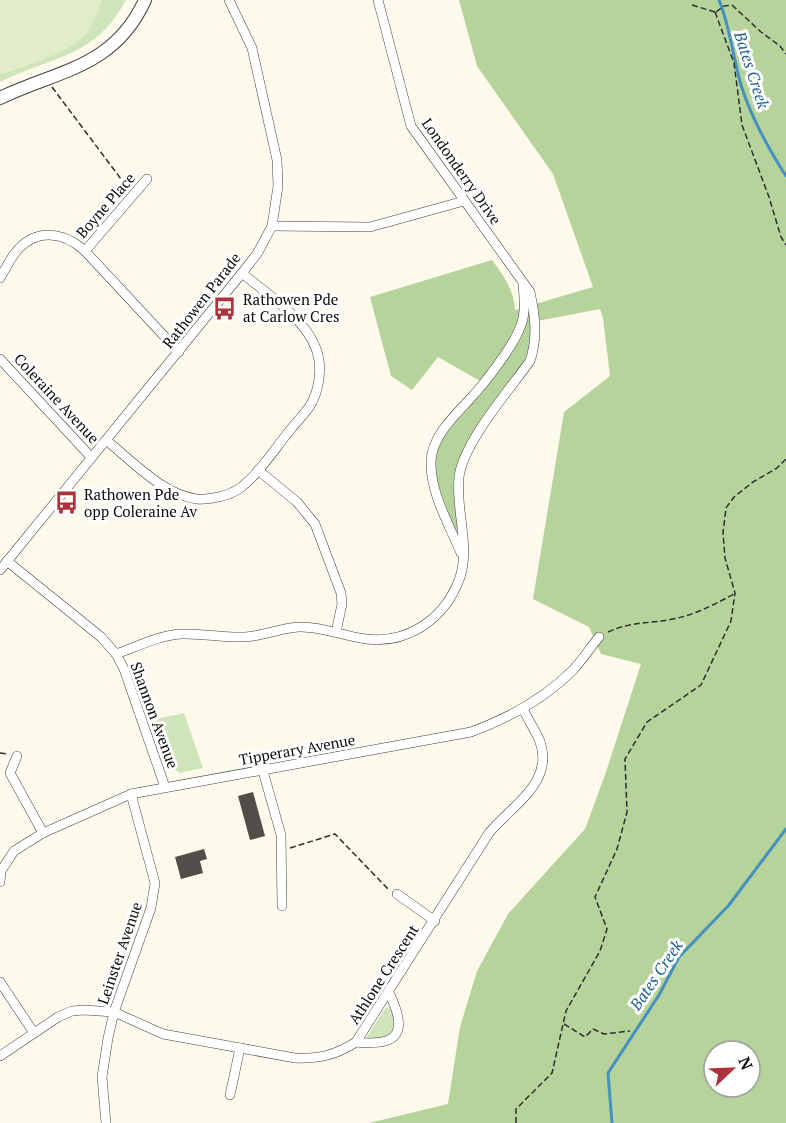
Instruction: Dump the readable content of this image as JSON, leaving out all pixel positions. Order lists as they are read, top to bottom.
{
  "streets": {
    "street": [
      "Londonderry Drive",
      "Boyne Place",
      "Rathowen Parade",
      "Coleraine Avenue",
      "Shannon Avenue",
      "Tipperary Avenue",
      "Leinster Avenue",
      "Athlone Crescent"
    ]
  },
  "crossings": [
    ["Londonderry Drive", "Shannon Avenue"],
    ["Rathowen Parade", "Coleraine Avenue"],
    ["Rathowen Parade", "Shannon Avenue"],
    ["Shannon Avenue", "Tipperary Avenue"],
    ["Tipperary Avenue", "Leinster Avenue"],
    ["Tipperary Avenue", "Athlone Crescent"],
    ["Leinster Avenue", "Athlone Crescent"]
  ],
  "water": ["Bates Creek"],
  "places": {
    "bus stop": ["Rathowen Pde at Carlow Cres", "Rathowen Pde opp Coleraine Av"]
  },
  "north": "top right"
}
